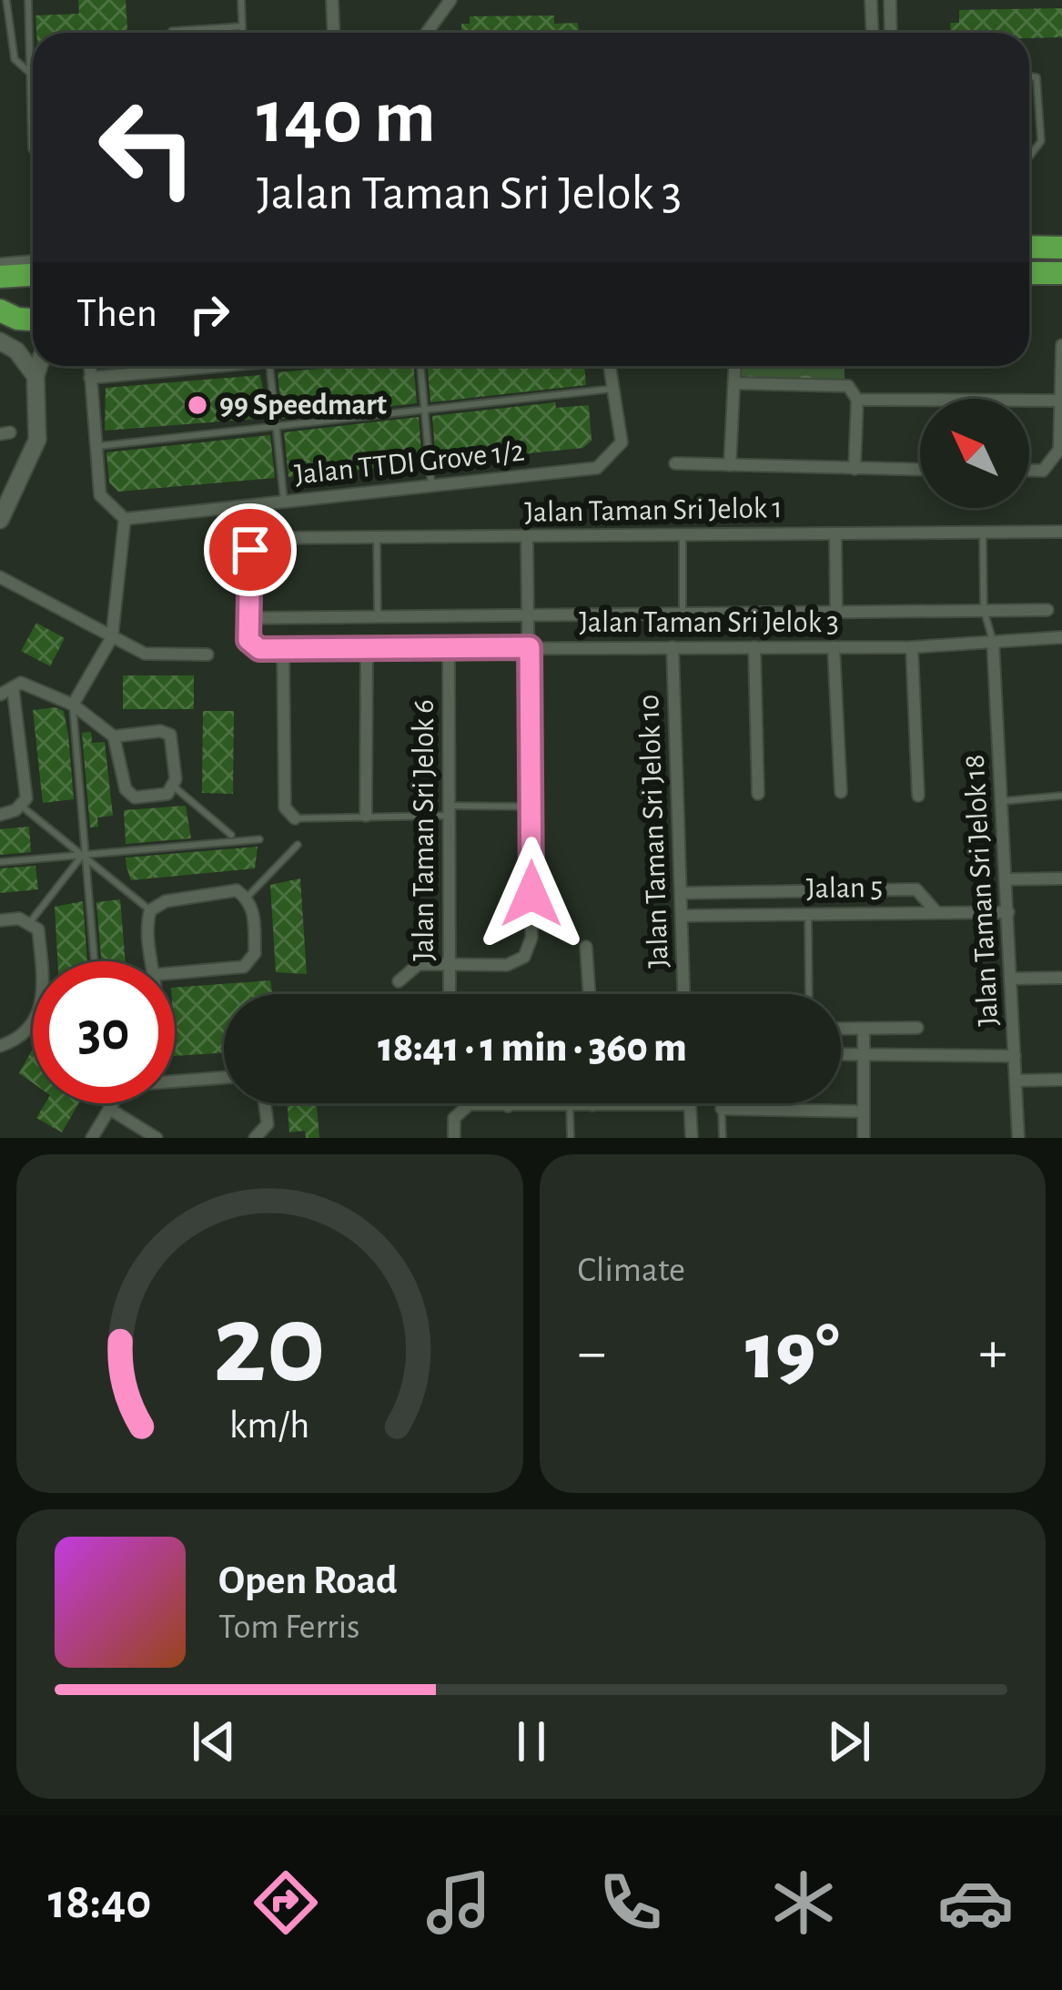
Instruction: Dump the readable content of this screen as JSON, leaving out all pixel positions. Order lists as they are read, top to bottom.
{
  "streets": {
    "street": [
      "Jalan TTDI Grove 1/2",
      "Jalan Taman Sri Jelok 1",
      "Jalan Taman Sri Jelok 3",
      "Jalan Taman Sri Jelok 6",
      "Jalan Taman Sri Jelok 10",
      "Jalan 5",
      "Jalan Taman Sri Jelok 18"
    ]
  },
  "crossings": [
    ["Jalan Taman Sri Jelok 1", "Jalan Taman Sri Jelok 3"],
    ["Jalan Taman Sri Jelok 3", "Jalan Taman Sri Jelok 6"],
    ["Jalan Taman Sri Jelok 3", "Jalan Taman Sri Jelok 10"],
    ["Jalan Taman Sri Jelok 3", "Jalan Taman Sri Jelok 18"],
    ["Jalan Taman Sri Jelok 10", "Jalan 5"],
    ["Jalan 5", "Jalan Taman Sri Jelok 18"]
  ],
  "places": ["99 Speedmart"],
  "north": "top left",
  "page": {
    "turn": ["140 m", "Jalan Taman Sri Jelok 3"],
    "then": "Then",
    "limit": "30",
    "trip": "18:41 · 1 min · 360 m",
    "tile": "Climate",
    "heat": ["−", "19°", "+"],
    "song": ["Open Road", "Tom Ferris"],
    "tabs": "18:40",
    "gauge": ["20", "km/h"]
  }
}
